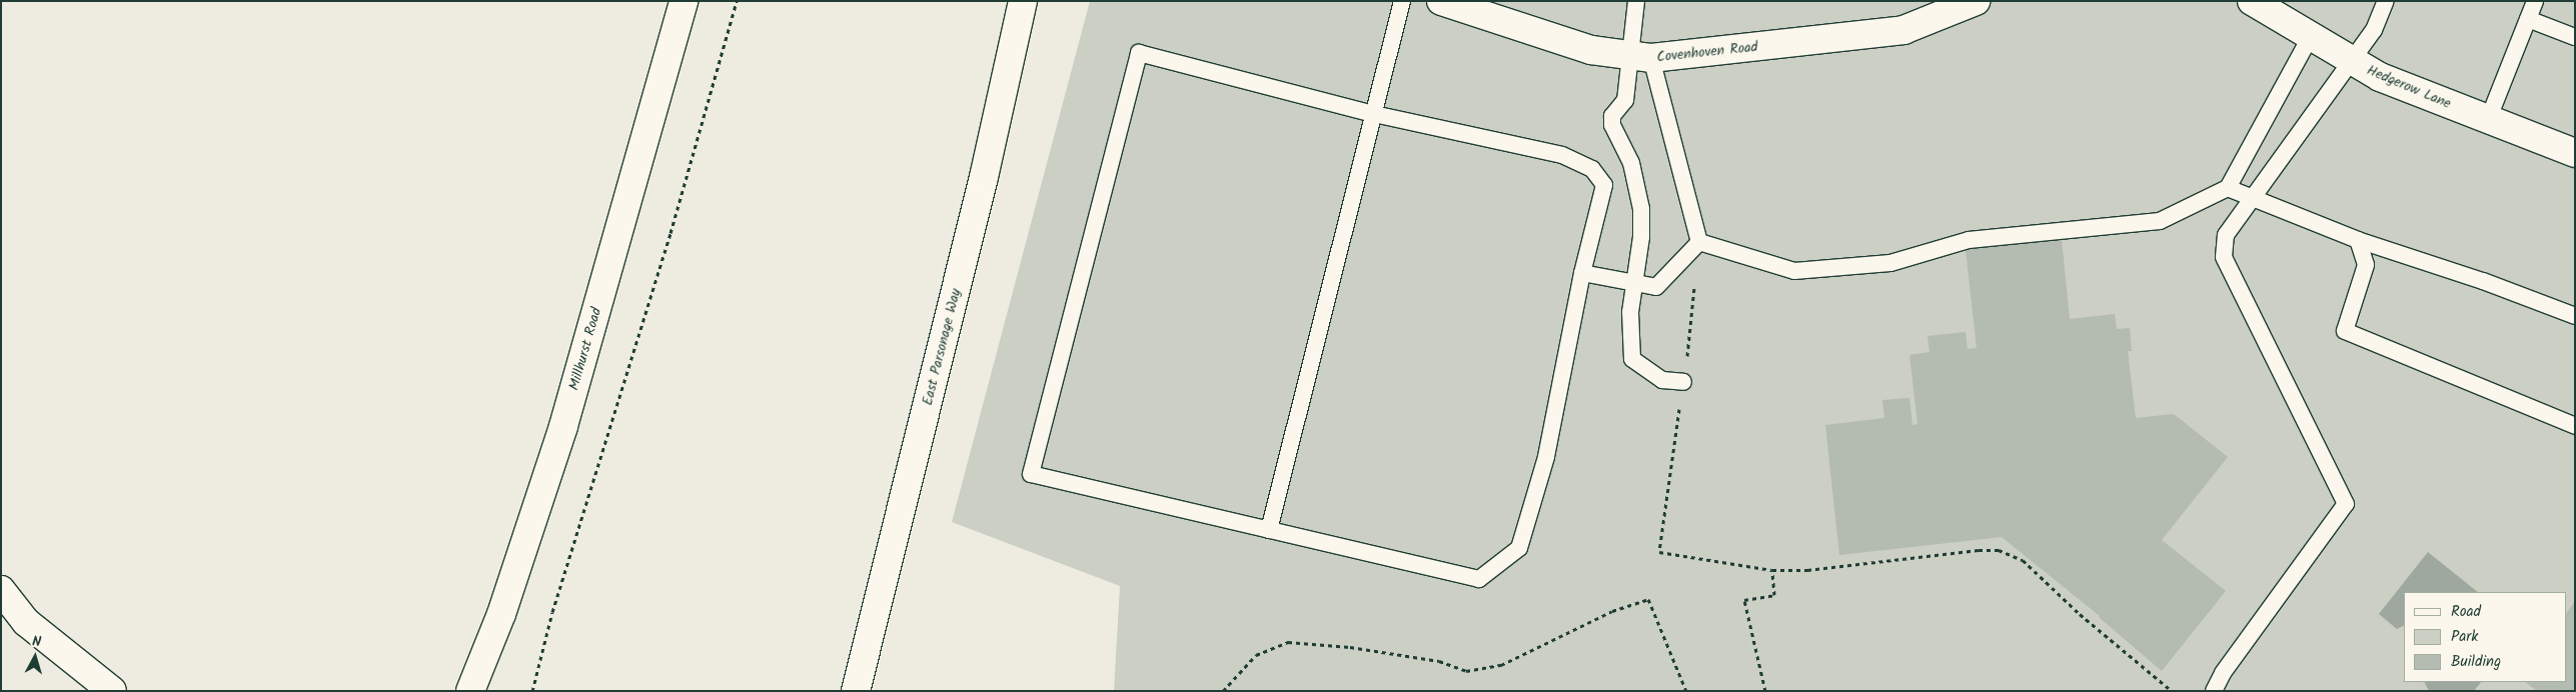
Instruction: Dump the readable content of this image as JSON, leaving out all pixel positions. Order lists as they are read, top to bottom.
{
  "streets": {
    "street": [
      "Covenhoven Road",
      "Hedgerow Lane",
      "East Parsonage Way",
      "Millhurst Road"
    ]
  },
  "legend": ["Road", "Park", "Building"],
  "north": "top"
}
